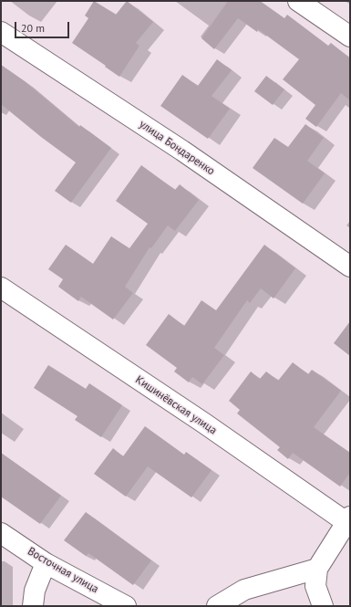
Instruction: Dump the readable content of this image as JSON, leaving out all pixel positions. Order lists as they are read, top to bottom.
{
  "streets": {
    "street": ["улица Бондаренко", "Кишинёвская улица", "Восточная улица"]
  },
  "scale_bar": "20 m"
}
